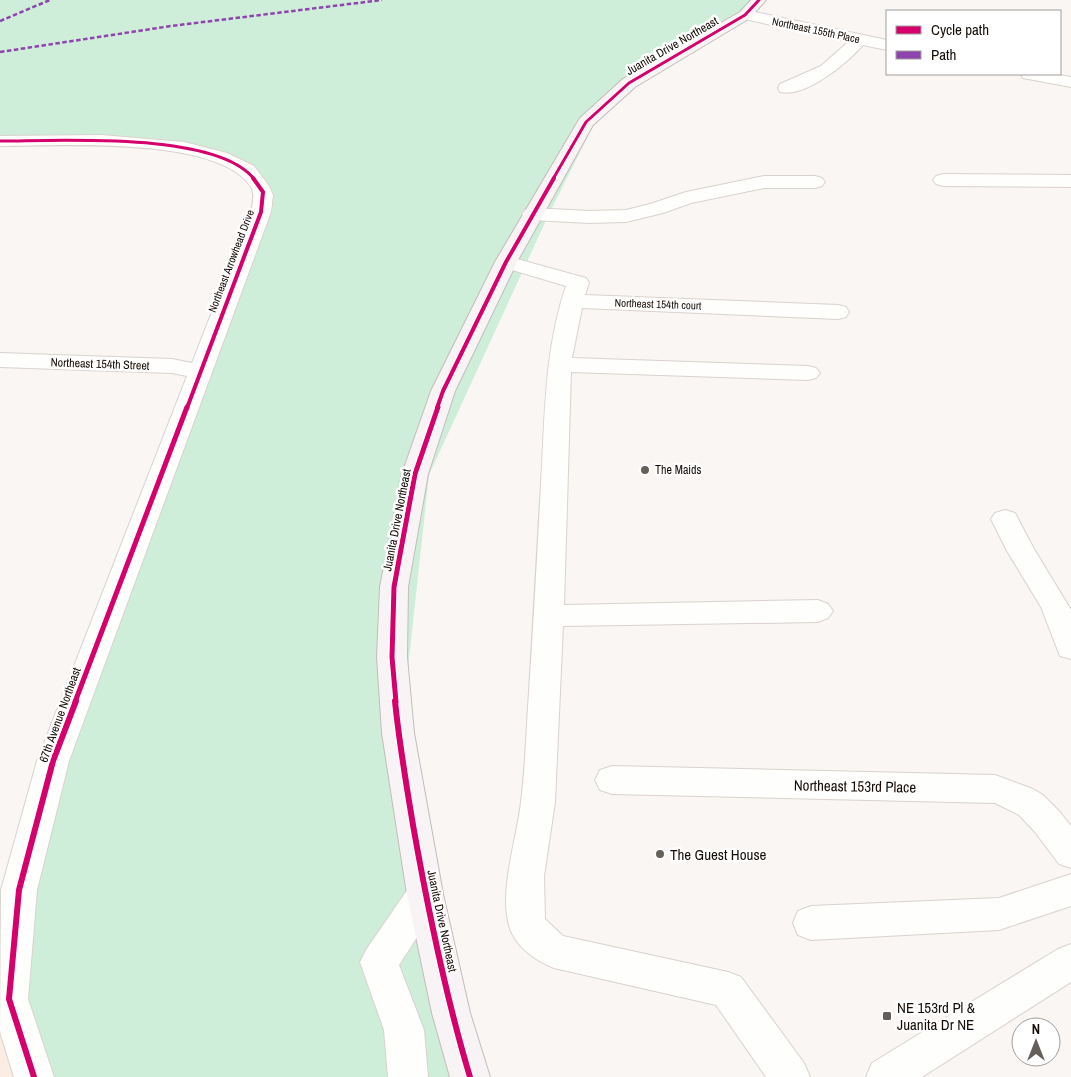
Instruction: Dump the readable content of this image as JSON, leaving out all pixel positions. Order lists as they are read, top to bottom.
{
  "streets": {
    "main road": ["Juanita Drive Northeast"],
    "street": [
      "Northeast 155th Place",
      "Northeast Arrowhead Drive",
      "Northeast 154th court",
      "Northeast 154th Street",
      "67th Avenue Northeast",
      "Northeast 153rd Place"
    ]
  },
  "crossings": [
    ["Northeast 155th Place", "Juanita Drive Northeast"],
    ["Northeast Arrowhead Drive", "Northeast 154th Street"],
    ["Northeast Arrowhead Drive", "67th Avenue Northeast"],
    ["Northeast 154th Street", "67th Avenue Northeast"]
  ],
  "places": {
    "other": ["The Maids", "The Guest House"],
    "transit": ["NE 153rd Pl & Juanita Dr NE"]
  },
  "legend": ["Cycle path", "Path"],
  "north": "top"
}
